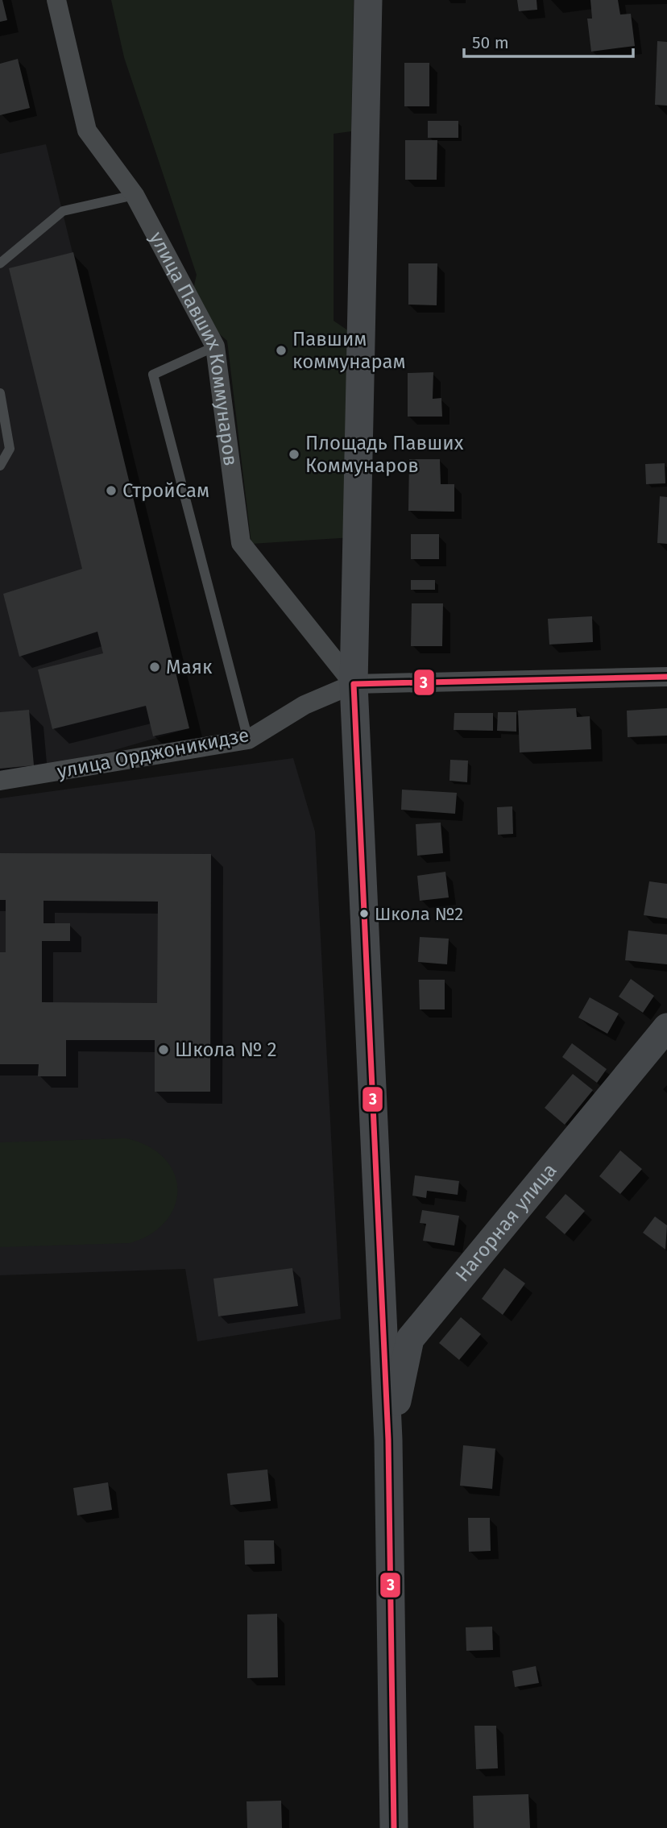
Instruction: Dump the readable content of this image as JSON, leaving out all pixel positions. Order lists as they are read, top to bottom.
{
  "streets": {
    "street": ["улица Павших Коммунаров", "улица Орджоникидзе", "Нагорная улица"]
  },
  "crossings": [
    ["улица Павших Коммунаров", "улица Орджоникидзе"]
  ],
  "places": [
    "Павшим коммунарам",
    "Площадь Павших Коммунаров",
    "СтройСам",
    "Маяк",
    "Школа №2",
    "Школа № 2"
  ],
  "lines": ["transit line 3"],
  "scale_bar": "50 m"
}
